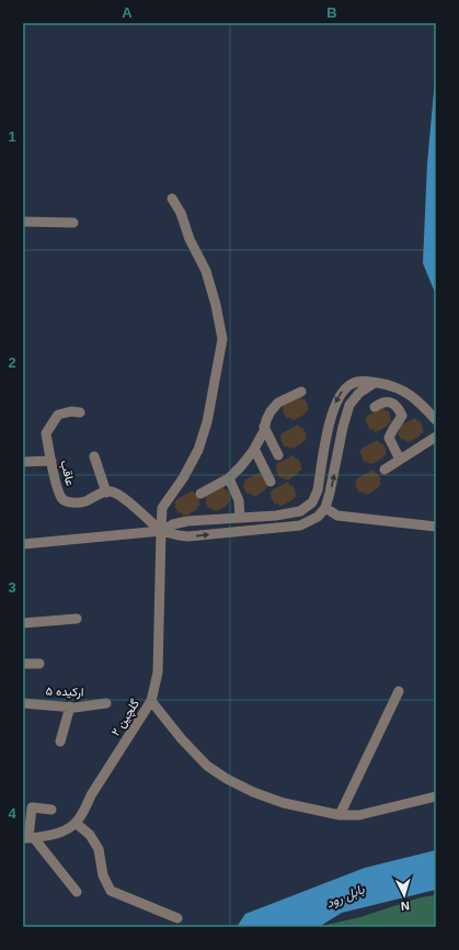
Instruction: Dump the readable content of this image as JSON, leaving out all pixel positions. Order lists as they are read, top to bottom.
{
  "streets": {
    "street": ["عاقب", "ارکیده ۵", "گلچین ۲"]
  },
  "water": ["بابل رود"],
  "north": "bottom",
  "grid": {
    "columns": ["A", "B"],
    "rows": [
      "1",
      "2",
      "3",
      "4"
    ]
  }
}
